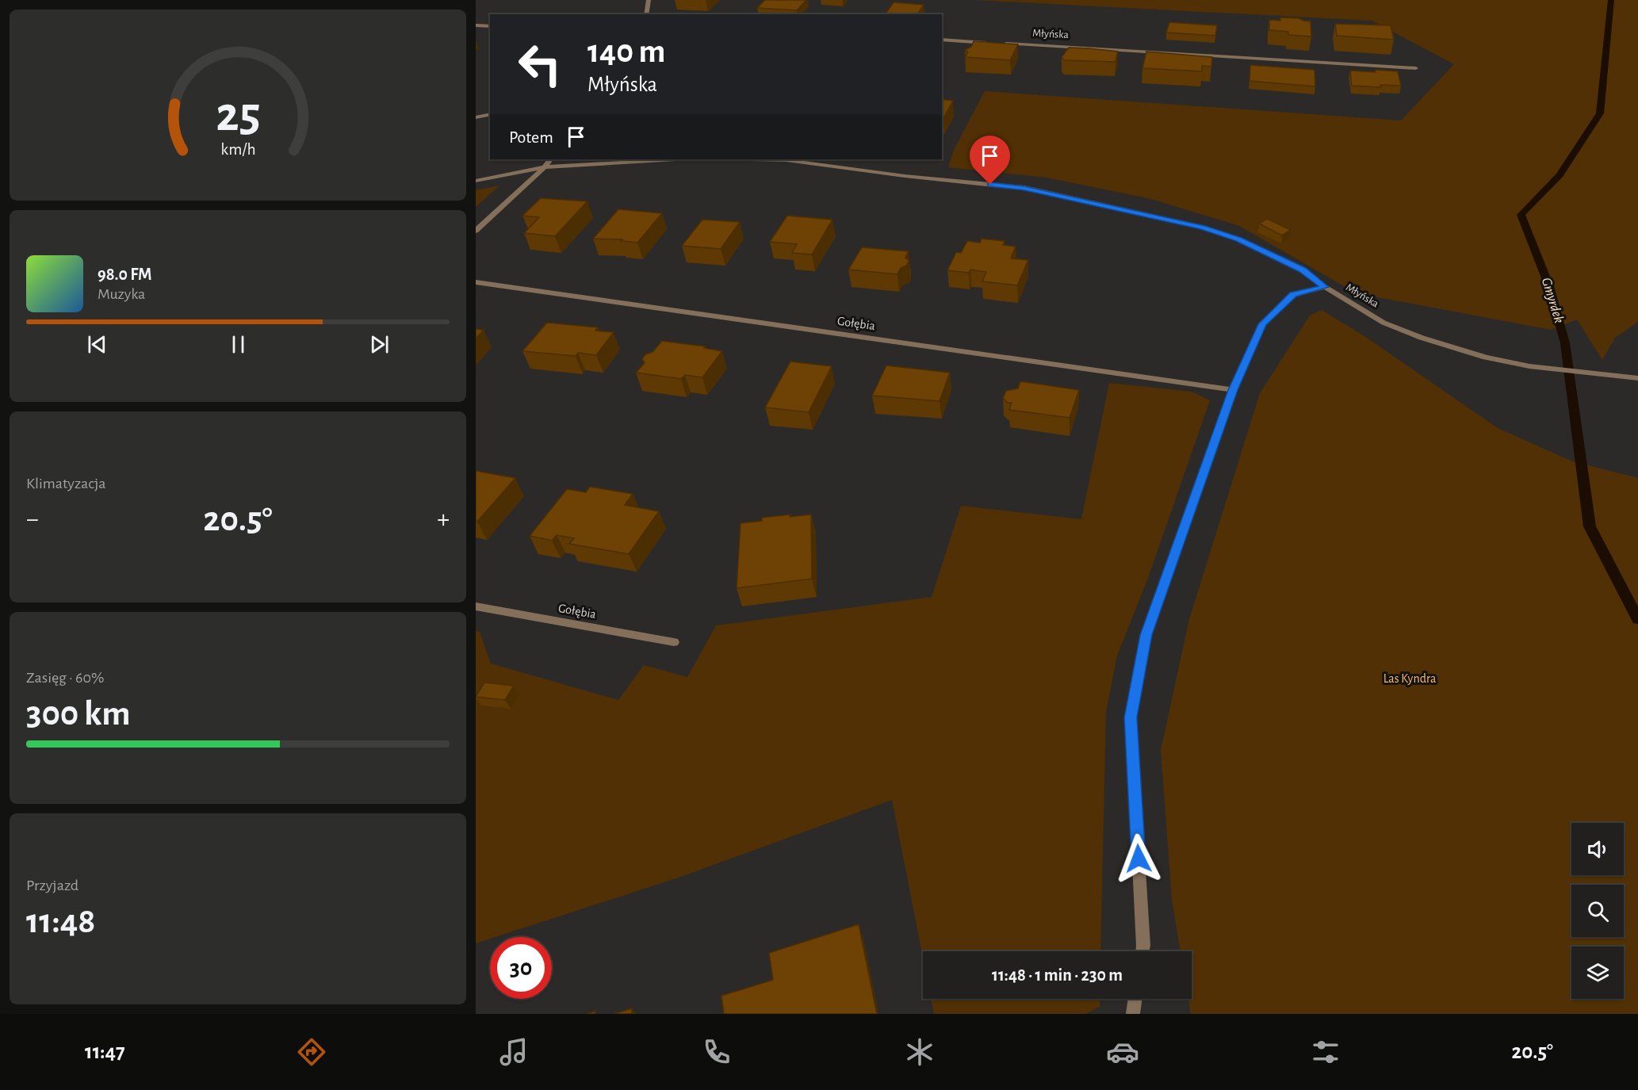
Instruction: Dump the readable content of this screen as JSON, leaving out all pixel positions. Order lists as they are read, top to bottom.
{
  "streets": {
    "street": ["Młyńska", "Gołębia"]
  },
  "water": ["Gmyrdek"],
  "parks": ["Las Kyndra"],
  "page": {
    "turn": ["140 m", "Młyńska"],
    "then": "Potem",
    "song": ["98.0 FM", "Muzyka"],
    "tile": [
      "Klimatyzacja",
      ["Zasięg · 60%", "300 km"],
      ["Przyjazd", "11:48"]
    ],
    "heat": ["−", "20.5°", "+"],
    "limit": "30",
    "trip": "11:48 · 1 min · 230 m",
    "tabs": ["11:47", "20.5°"],
    "gauge": ["25", "km/h"]
  }
}
